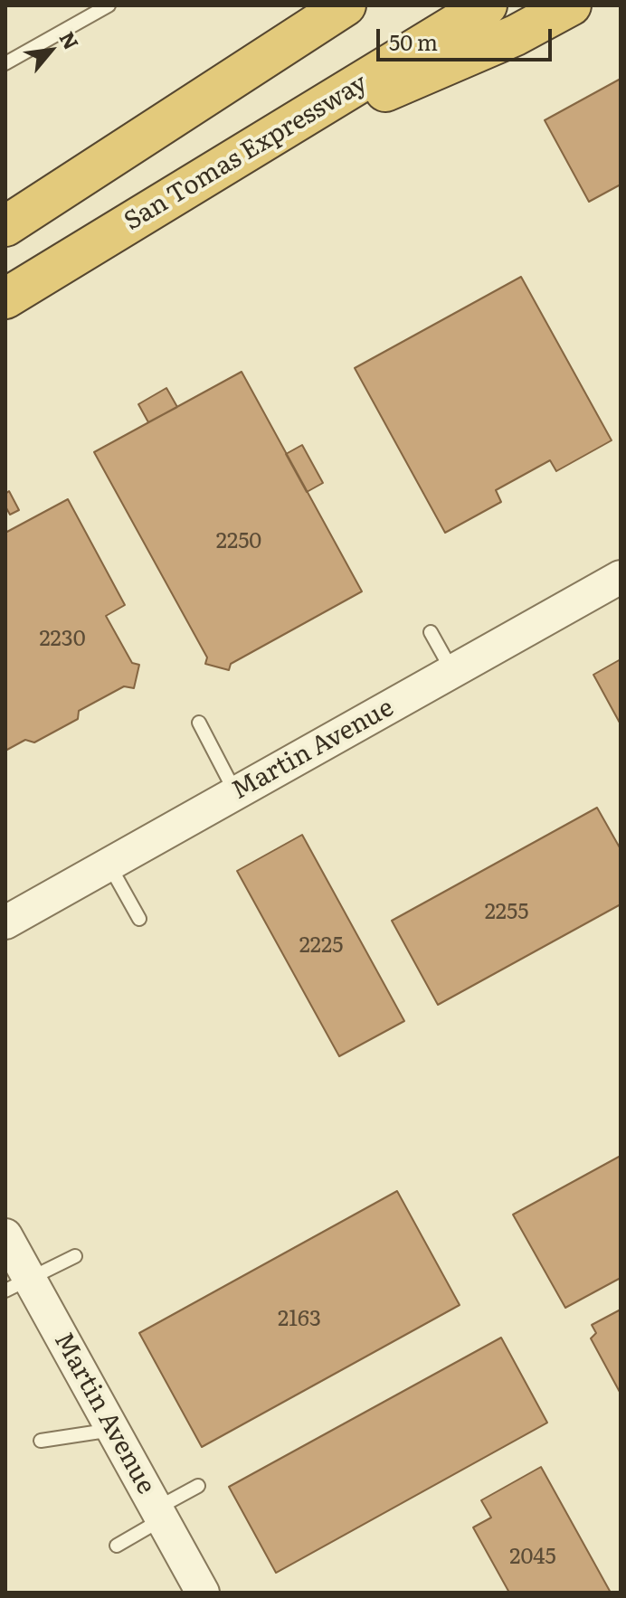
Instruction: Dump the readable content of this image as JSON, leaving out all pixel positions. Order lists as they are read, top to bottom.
{
  "streets": {
    "highway": ["San Tomas Expressway"],
    "street": ["Martin Avenue"]
  },
  "house_numbers": [
    "2250",
    "2230",
    "2255",
    "2225",
    "2163",
    "2045"
  ],
  "scale_bar": "50 m",
  "north": "top right"
}
